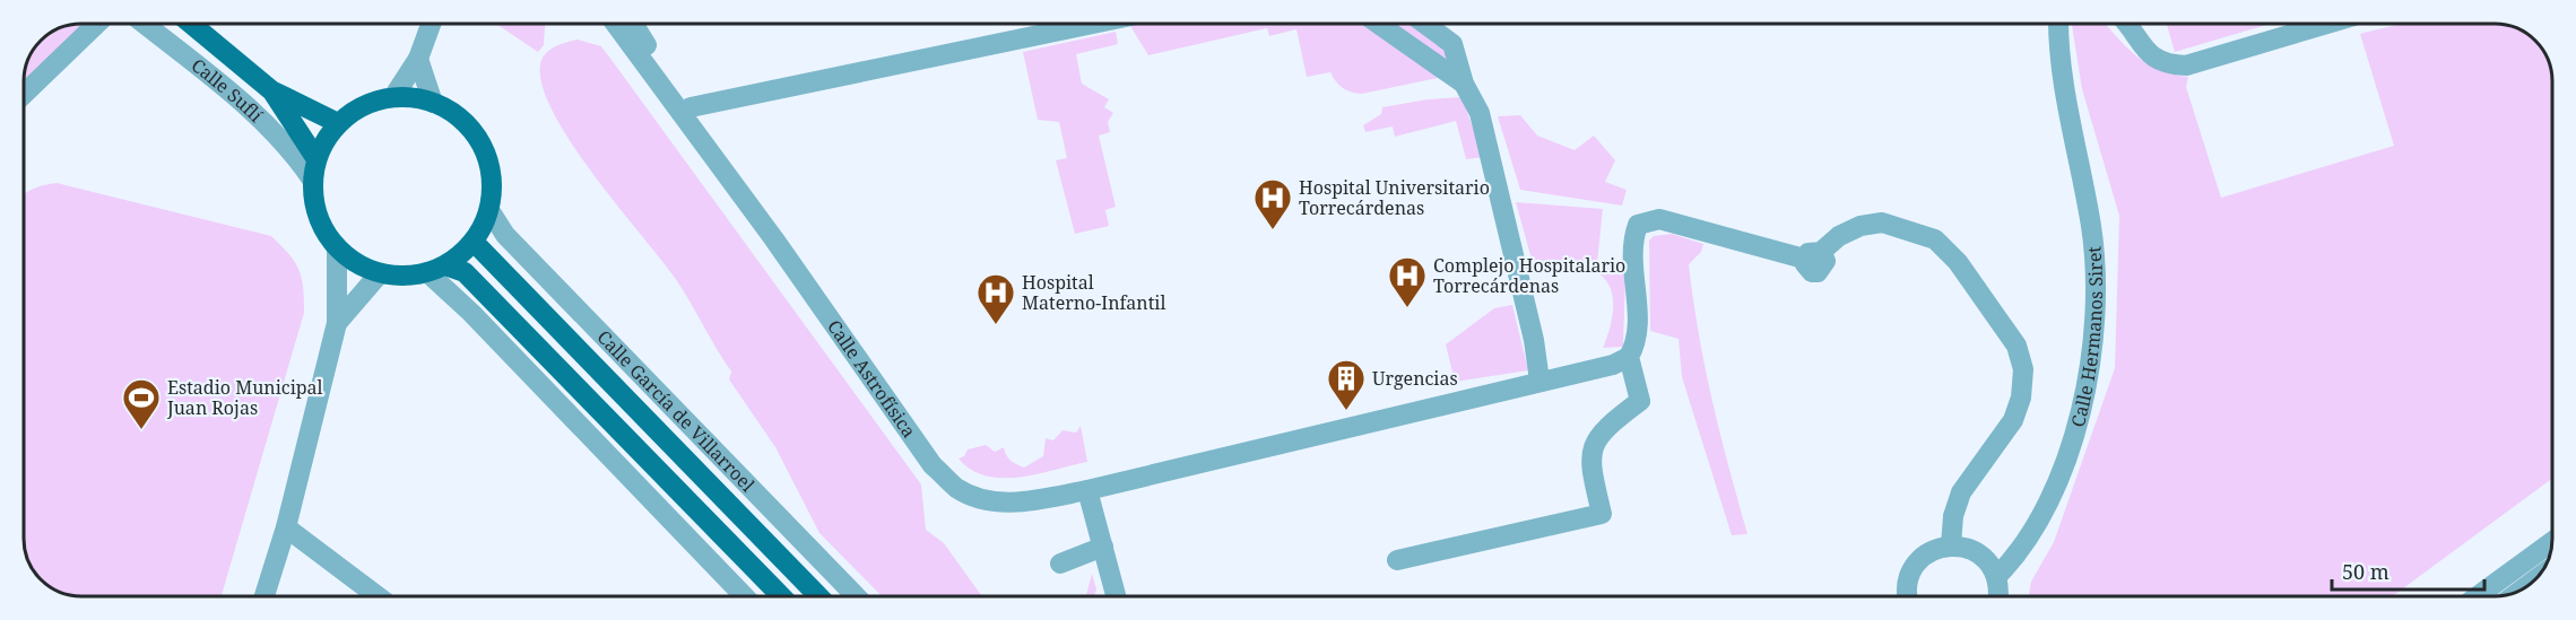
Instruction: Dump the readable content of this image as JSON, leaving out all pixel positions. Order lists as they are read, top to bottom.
{
  "streets": {
    "main road": ["Calle Suflí", "Calle García de Villarroel"],
    "street": ["Calle Hermanos Siret", "Calle Astrofísica"]
  },
  "crossings": [
    ["Calle Suflí", "Calle García de Villarroel"]
  ],
  "places": {
    "hospital": ["Hospital Universitario Torrecárdenas", "Complejo Hospitalario Torrecárdenas", "Hospital Materno-Infantil"],
    "building": ["Urgencias"],
    "sports": ["Estadio Municipal Juan Rojas"]
  },
  "scale_bar": "50 m"
}
